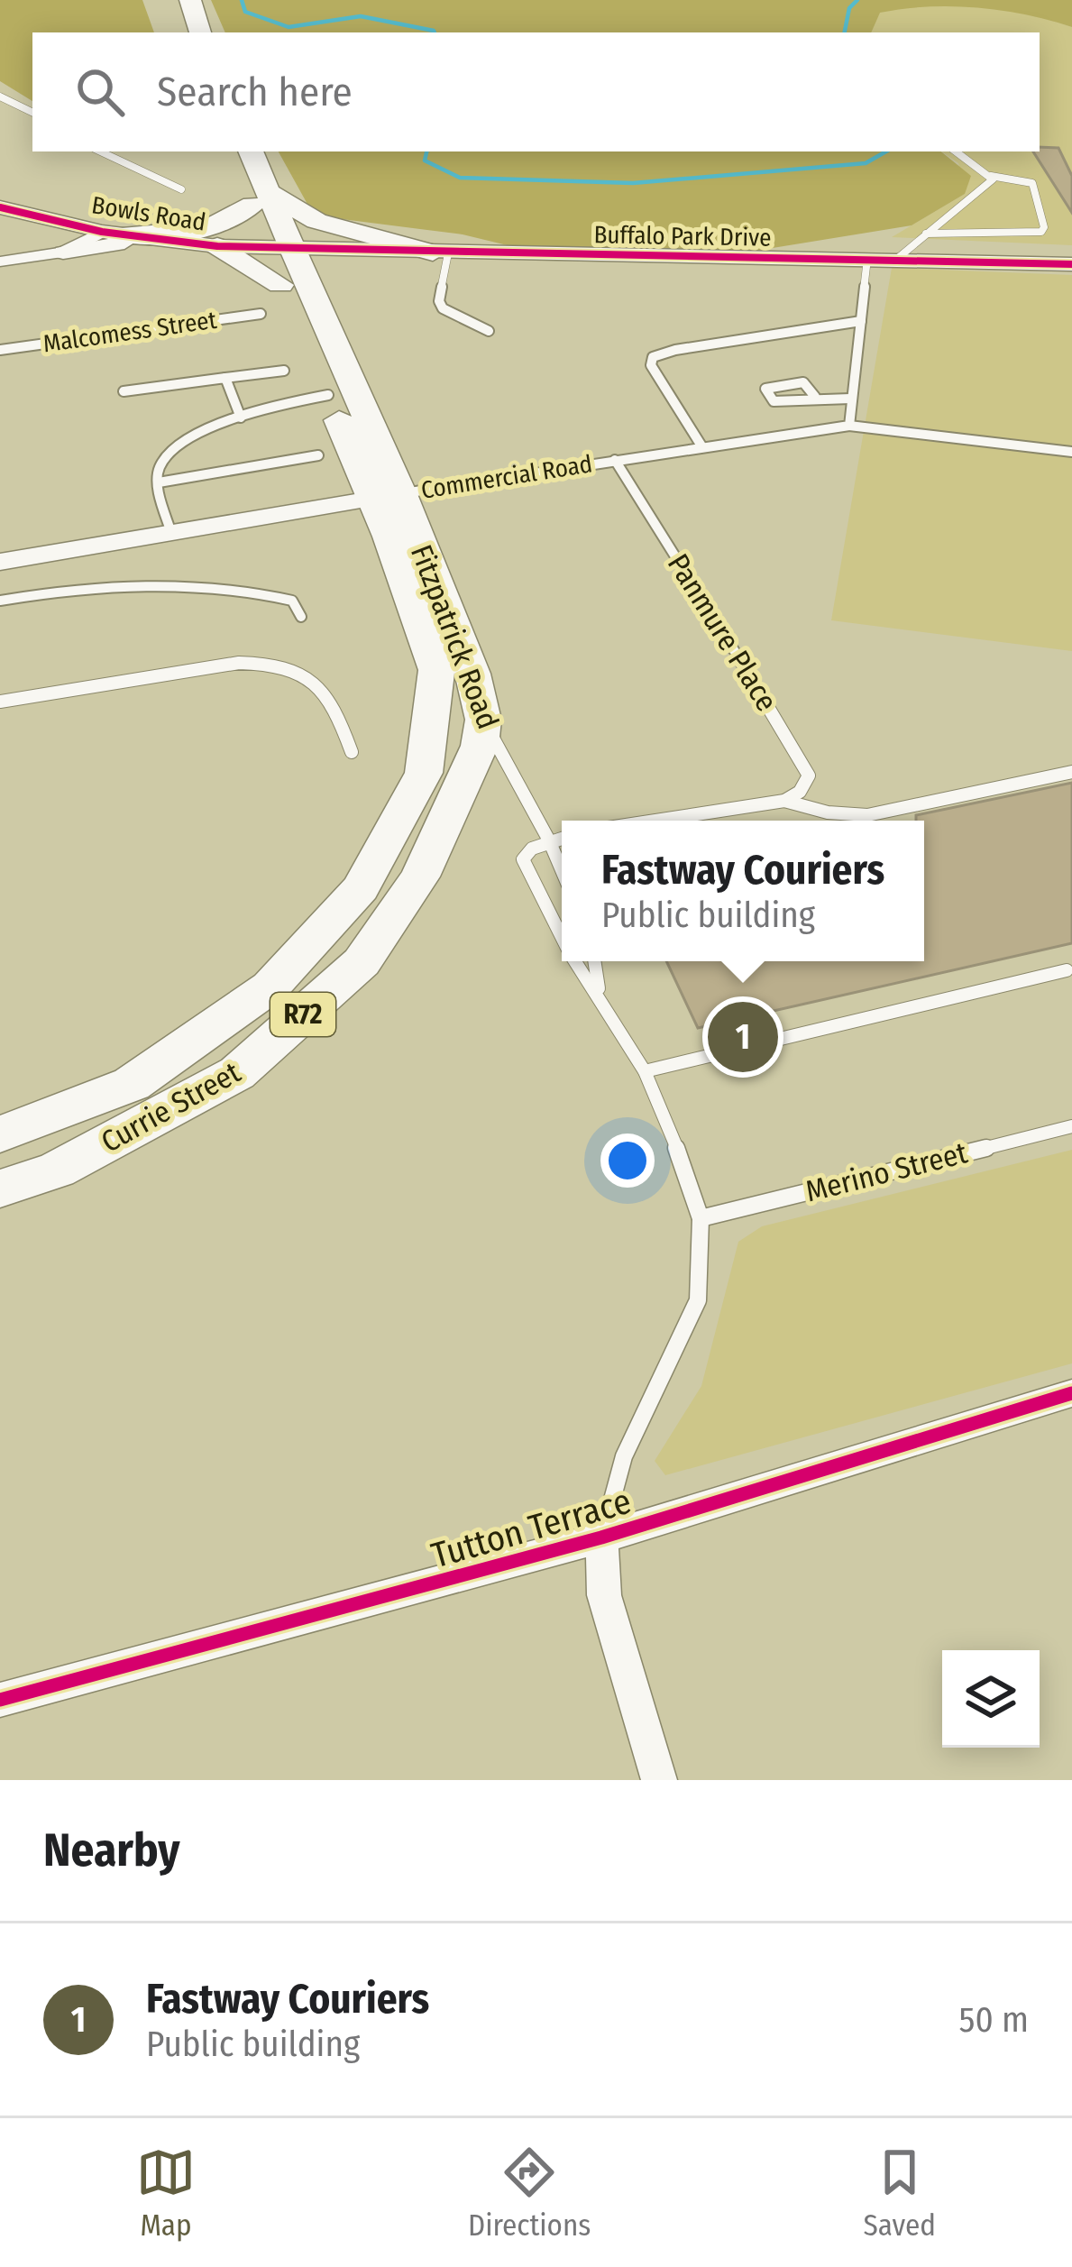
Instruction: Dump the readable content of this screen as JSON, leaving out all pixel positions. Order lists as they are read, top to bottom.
{
  "streets": {
    "main road": ["Fitzpatrick Road", "R72", "Currie Street"],
    "street": [
      "Bowls Road",
      "Buffalo Park Drive",
      "Commercial Road",
      "Tutton Terrace"
    ],
    "lane": ["Malcomess Street", "Panmure Place", "Merino Street"]
  },
  "crossings": [
    ["Bowls Road", "Buffalo Park Drive"],
    ["Bowls Road", "Fitzpatrick Road"],
    ["Bowls Road", "R72"],
    ["Buffalo Park Drive", "Fitzpatrick Road"],
    ["Buffalo Park Drive", "R72"],
    ["Commercial Road", "Panmure Place"],
    ["Commercial Road", "Fitzpatrick Road"],
    ["Fitzpatrick Road", "R72"],
    ["Fitzpatrick Road", "Currie Street"]
  ],
  "page": {
    "search": "Search here",
    "popup": ["Fastway Couriers", "Public building"],
    "pins": "1",
    "heading": "Nearby",
    "list": [
      {
        "mark": "1",
        "name": "Fastway Couriers",
        "note": "Public building",
        "value": "50 m"
      }
    ],
    "nav": ["Map", "Directions", "Saved"]
  }
}
